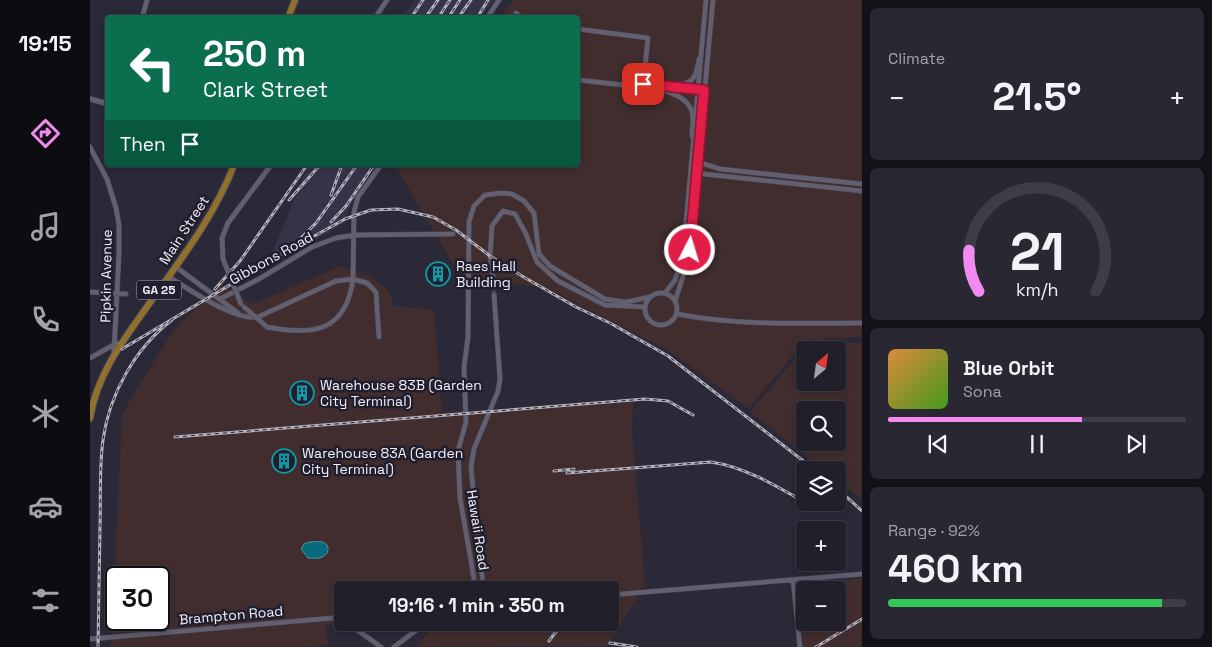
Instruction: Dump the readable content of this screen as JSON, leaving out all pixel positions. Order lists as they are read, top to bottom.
{
  "streets": {
    "main road": ["Main Street", "GA 25"],
    "street": [
      "Gibbons Road",
      "Pipkin Avenue",
      "Hawaii Road",
      "Brampton Road"
    ]
  },
  "crossings": [
    ["Main Street", "Gibbons Road"],
    ["Main Street", "Pipkin Avenue"]
  ],
  "places": {
    "building": ["Raes Hall Building", "Warehouse 83B (Garden City Terminal)", "Warehouse 83A (Garden City Terminal)"]
  },
  "north": "top right",
  "page": {
    "tabs": "19:15",
    "tile": [
      "Climate",
      ["Range · 92%", "460 km"]
    ],
    "turn": ["250 m", "Clark Street"],
    "heat": ["−", "21.5°", "+"],
    "then": "Then",
    "map_buttons": ["+", "−"],
    "song": ["Blue Orbit", "Sona"],
    "limit": "30",
    "trip": "19:16 · 1 min · 350 m",
    "gauge": ["21", "km/h"]
  }
}
